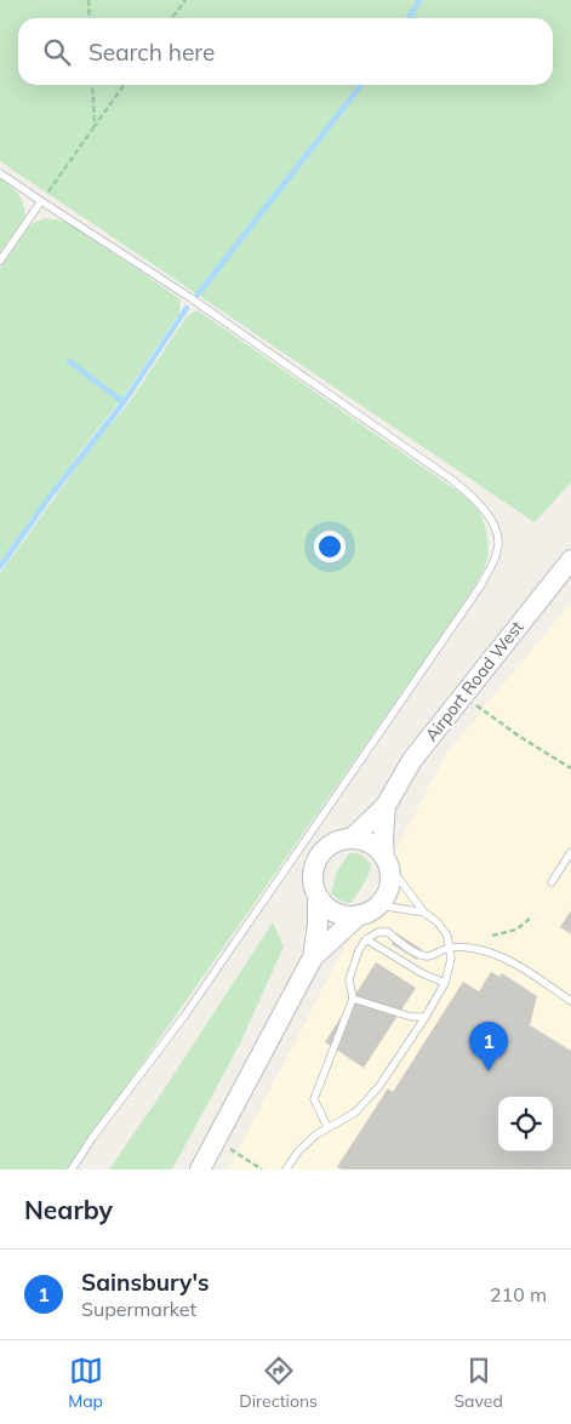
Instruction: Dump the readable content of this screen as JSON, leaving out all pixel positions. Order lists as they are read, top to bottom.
{
  "streets": {
    "street": ["Airport Road West"]
  },
  "page": {
    "search": "Search here",
    "pins": "1",
    "heading": "Nearby",
    "list": [
      {
        "mark": "1",
        "name": "Sainsbury's",
        "note": "Supermarket",
        "value": "210 m"
      }
    ],
    "nav": ["Map", "Directions", "Saved"]
  }
}
